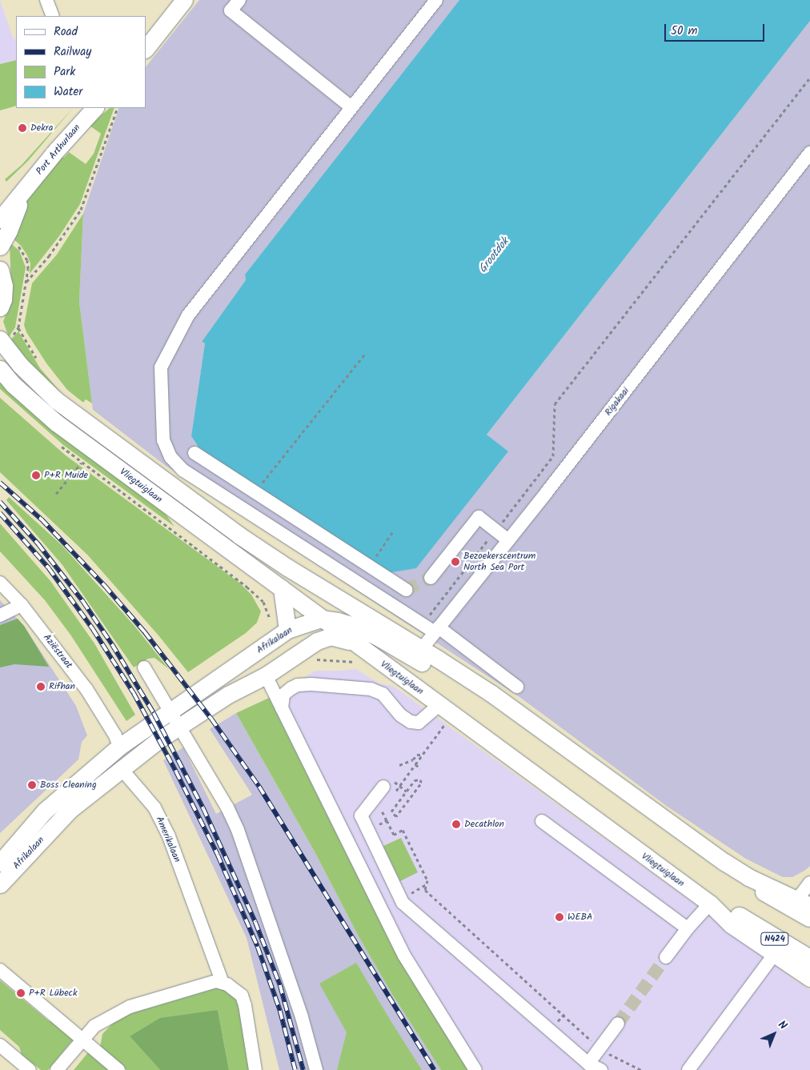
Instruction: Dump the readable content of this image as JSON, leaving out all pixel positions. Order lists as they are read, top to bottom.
{
  "streets": {
    "highway": ["N424"],
    "main road": ["Port Arthurlaan", "Vliegtuiglaan", "Afrikalaan"],
    "street": ["Rigakaai", "Aziëstraat", "Amerikalaan"]
  },
  "crossings": [
    ["Rigakaai", "Vliegtuiglaan"],
    ["Vliegtuiglaan", "Afrikalaan"],
    ["Vliegtuiglaan", "N424"],
    ["Afrikalaan", "Aziëstraat"],
    ["Afrikalaan", "Amerikalaan"],
    ["Afrikalaan", "N424"]
  ],
  "water": ["Grootdok"],
  "places": [
    "Dekra",
    "P+R Muide",
    "Bezoekerscentrum North Sea Port",
    "Rifhan",
    "Boss Cleaning",
    "Decathlon",
    "WEBA",
    "P+R Lübeck"
  ],
  "legend": [
    "Road",
    "Railway",
    "Park",
    "Water"
  ],
  "scale_bar": "50 m",
  "north": "top right"
}
